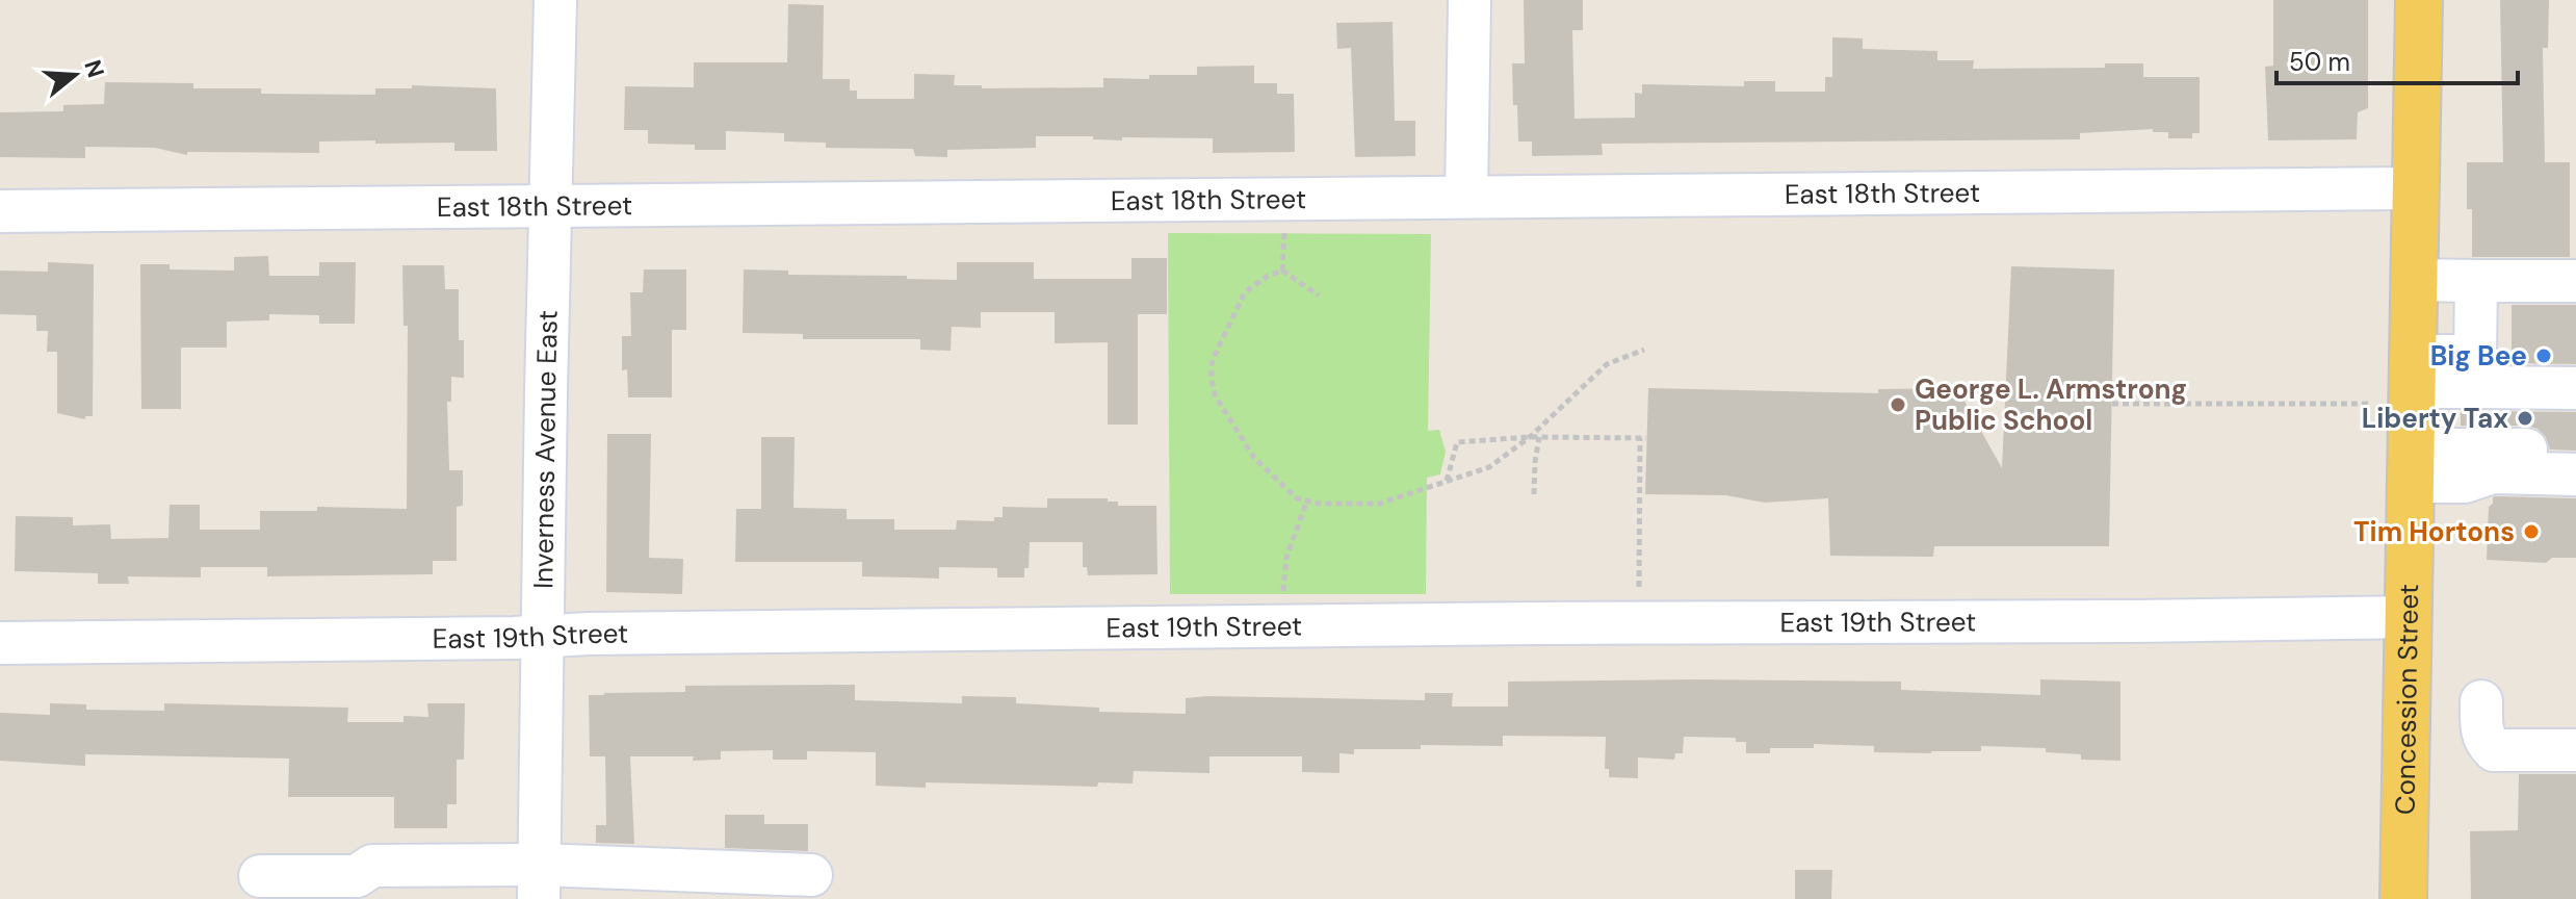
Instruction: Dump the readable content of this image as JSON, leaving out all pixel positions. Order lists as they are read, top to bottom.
{
  "streets": {
    "main road": ["Concession Street"],
    "street": ["East 18th Street", "Inverness Avenue East", "East 19th Street"]
  },
  "crossings": [
    ["East 18th Street", "Inverness Avenue East"],
    ["East 18th Street", "Concession Street"],
    ["Inverness Avenue East", "East 19th Street"],
    ["East 19th Street", "Concession Street"]
  ],
  "places": [
    "Big Bee",
    "George L. Armstrong Public School",
    "Liberty Tax",
    "Tim Hortons"
  ],
  "scale_bar": "50 m",
  "north": "right"
}
